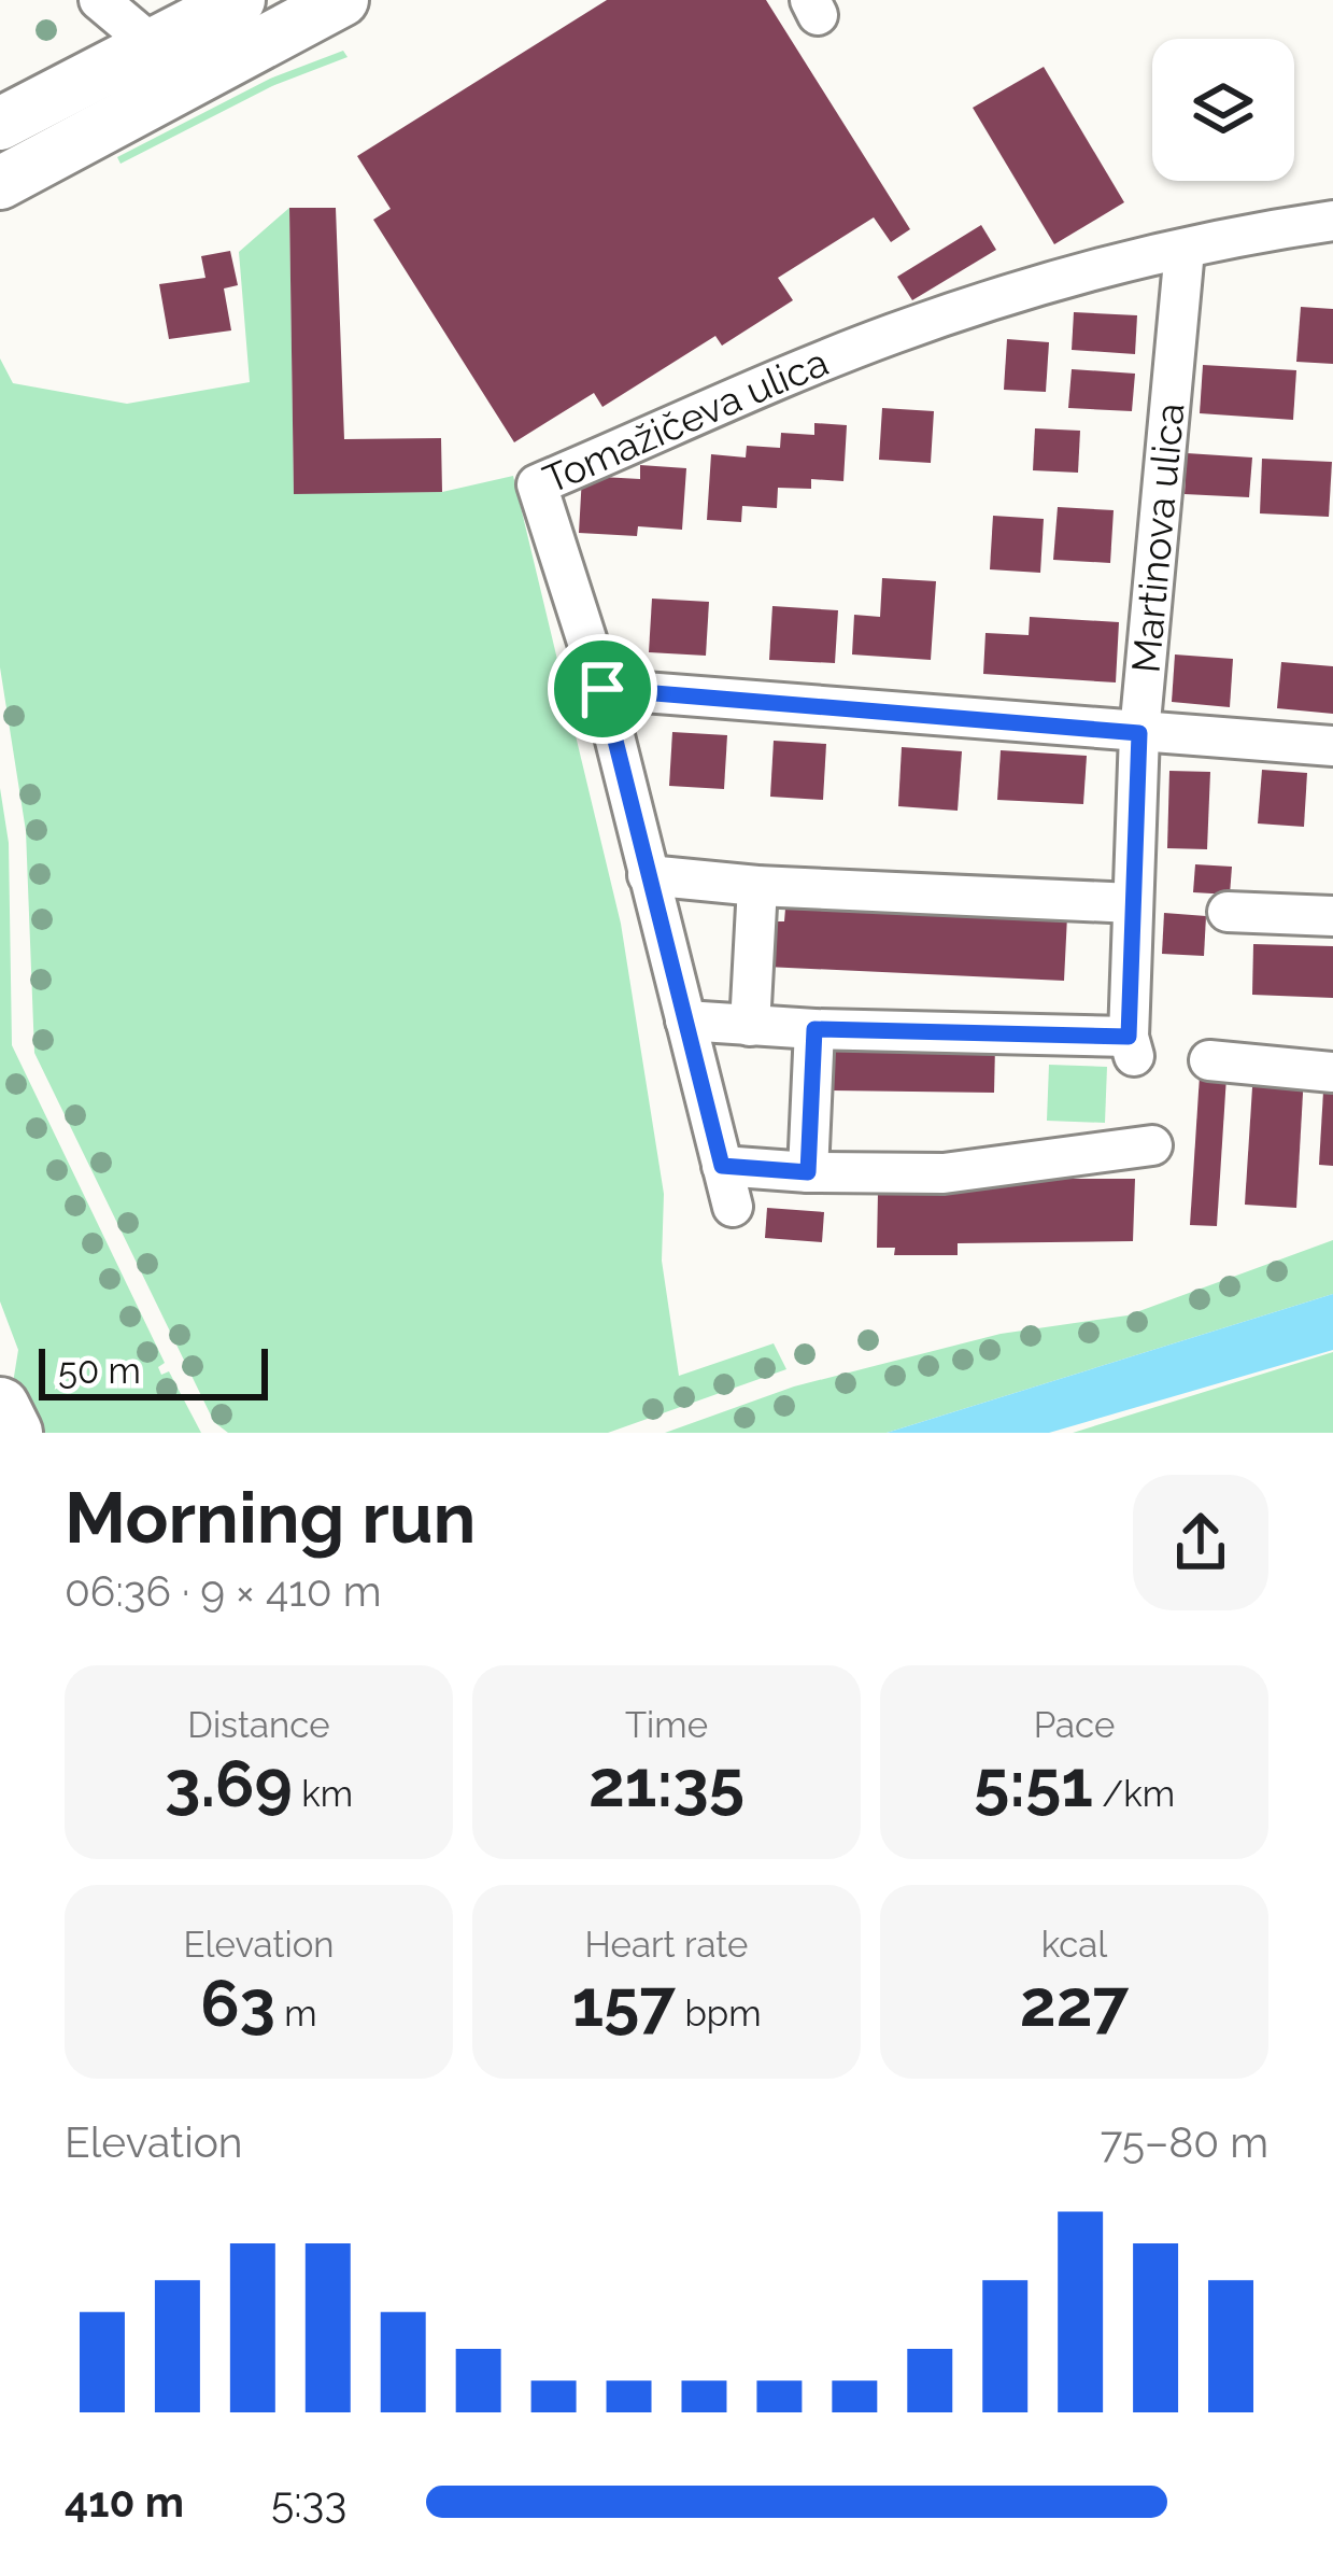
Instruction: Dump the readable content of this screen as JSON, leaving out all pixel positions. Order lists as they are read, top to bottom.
{
  "streets": {
    "street": ["Tomažičeva ulica", "Martinova ulica"]
  },
  "crossings": [
    ["Tomažičeva ulica", "Martinova ulica"]
  ],
  "scale_bar": "50 m",
  "page": {
    "scale": "50 m",
    "heading": ["Morning run", "06:36 · 9 × 410 m"],
    "stats": [
      ["Distance", "3.69 km"],
      ["Time", "21:35"],
      ["Pace", "5:51 /km"],
      ["Elevation", "63 m"],
      ["Heart rate", "157 bpm"],
      ["kcal", "227"]
    ],
    "chart": ["Elevation", "75–80 m"],
    "list": [
      {
        "name": "410 m",
        "note": "5:33"
      }
    ]
  }
}
